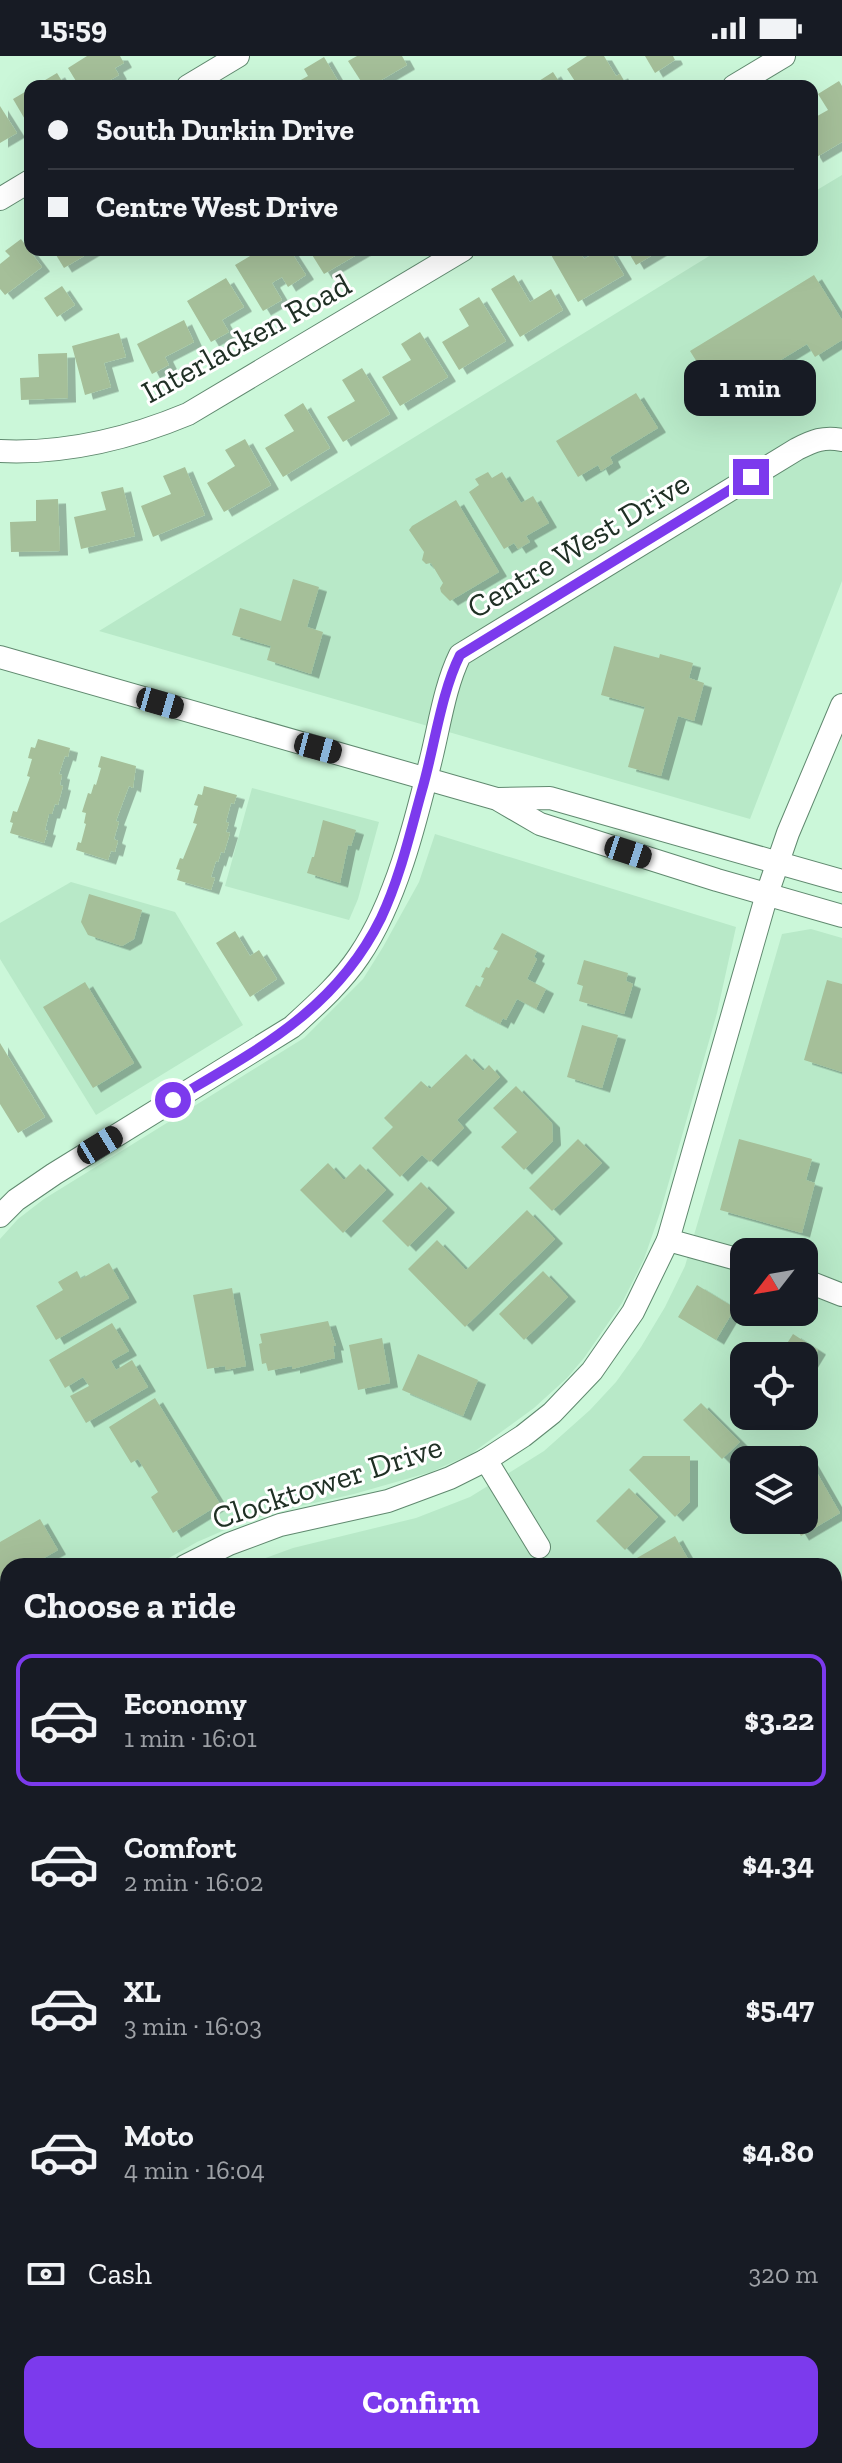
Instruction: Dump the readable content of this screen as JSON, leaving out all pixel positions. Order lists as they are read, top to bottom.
{
  "streets": {
    "street": ["Interlacken Road", "Centre West Drive", "Clocktower Drive"]
  },
  "north": "bottom left",
  "page": {
    "status": "15:59",
    "banner": ["South Durkin Drive", "Centre West Drive"],
    "bubble": "1 min",
    "heading": "Choose a ride",
    "list": [
      {
        "name": "Economy",
        "note": "1 min · 16:01",
        "value": "$3.22"
      },
      {
        "name": "Comfort",
        "note": "2 min · 16:02",
        "value": "$4.34"
      },
      {
        "name": "XL",
        "note": "3 min · 16:03",
        "value": "$5.47"
      },
      {
        "name": "Moto",
        "note": "4 min · 16:04",
        "value": "$4.80"
      }
    ],
    "pay": ["Cash", "320 m"],
    "buttons": "Confirm"
  }
}
